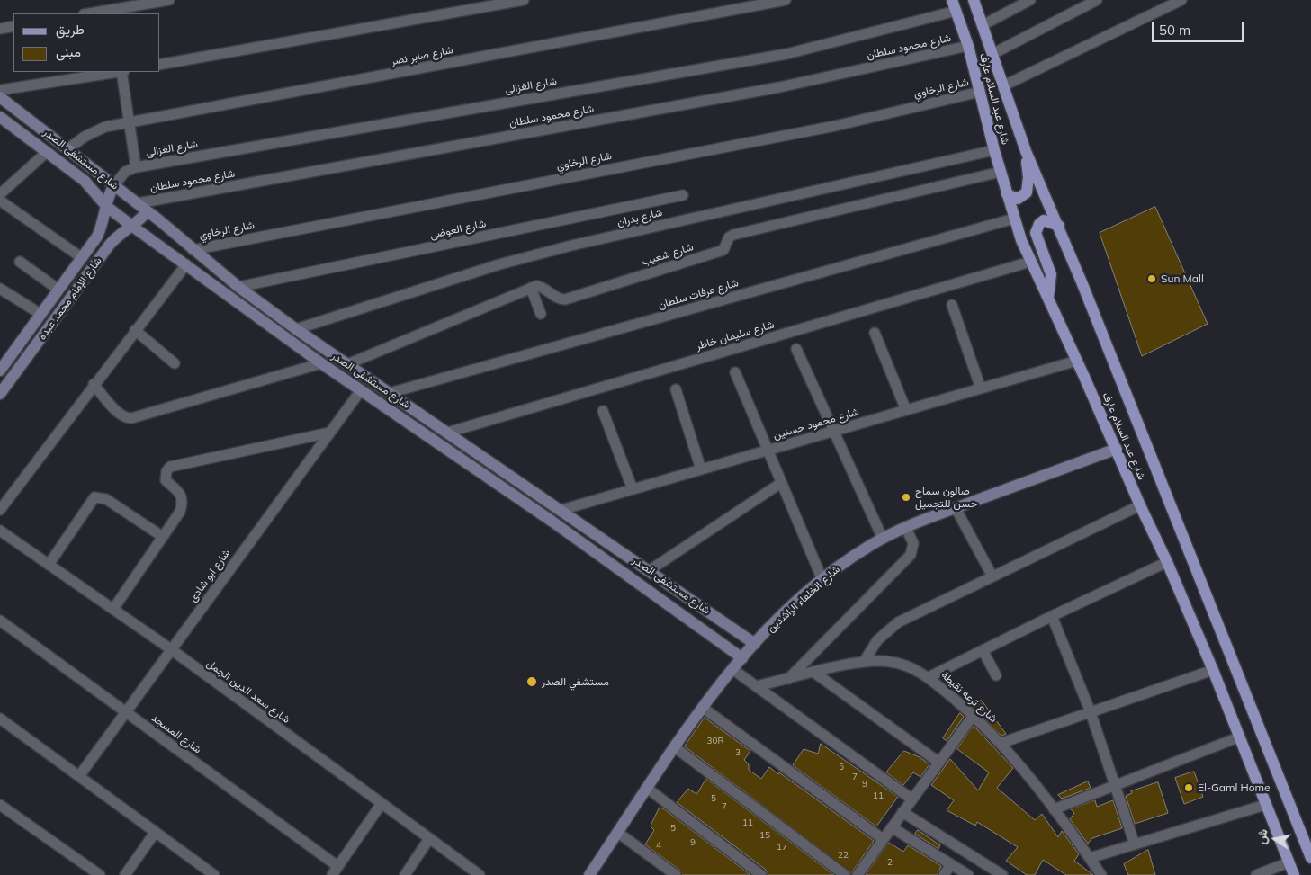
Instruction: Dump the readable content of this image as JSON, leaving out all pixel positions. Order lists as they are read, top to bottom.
{
  "streets": {
    "main road": [
      "شارع عبد السلام عارف",
      "شارع مستشفى الصدر",
      "شارع الإمام محمد عبده",
      "شارع الخلفاء الراشدين"
    ],
    "street": [
      "شارع محمود سلطان",
      "شارع صابر نصر",
      "شارع الغزالى",
      "شارع الرخاوي",
      "شارع بدران",
      "شارع العوضى",
      "شارع شعيب",
      "شارع عرفات سلطان",
      "شارع سليمان خاطر",
      "شارع محمود حسنين",
      "شارع ابو شادى",
      "شارع سعد الدين الجمل",
      "شارع ترعه نقيطة",
      "شارع المسجد"
    ]
  },
  "crossings": [
    ["شارع محمود سلطان", "شارع عبد السلام عارف"],
    ["شارع محمود سلطان", "شارع مستشفى الصدر"],
    ["شارع صابر نصر", "شارع مستشفى الصدر"],
    ["شارع الغزالى", "شارع عبد السلام عارف"],
    ["شارع الغزالى", "شارع مستشفى الصدر"],
    ["شارع الغزالى", "شارع الإمام محمد عبده"],
    ["شارع الرخاوي", "شارع عبد السلام عارف"],
    ["شارع الرخاوي", "شارع مستشفى الصدر"],
    ["شارع عبد السلام عارف", "شارع بدران"],
    ["شارع عبد السلام عارف", "شارع شعيب"],
    ["شارع عبد السلام عارف", "شارع عرفات سلطان"],
    ["شارع عبد السلام عارف", "شارع سليمان خاطر"],
    ["شارع عبد السلام عارف", "شارع محمود حسنين"],
    ["شارع عبد السلام عارف", "شارع الخلفاء الراشدين"],
    ["شارع مستشفى الصدر", "شارع بدران"],
    ["شارع مستشفى الصدر", "شارع العوضى"],
    ["شارع مستشفى الصدر", "شارع عرفات سلطان"],
    ["شارع مستشفى الصدر", "شارع الإمام محمد عبده"],
    ["شارع مستشفى الصدر", "شارع سليمان خاطر"],
    ["شارع مستشفى الصدر", "شارع محمود حسنين"],
    ["شارع مستشفى الصدر", "شارع ابو شادى"],
    ["شارع مستشفى الصدر", "شارع الخلفاء الراشدين"],
    ["شارع ابو شادى", "شارع سعد الدين الجمل"],
    ["شارع ابو شادى", "شارع المسجد"]
  ],
  "places": [
    "Sun Mall",
    "صالون سماح حسن للتجميل",
    "مستشفي الصدر",
    "El-Gaml Home"
  ],
  "house_numbers": [
    "30R",
    "3",
    "5",
    "7",
    "9",
    "11",
    "5",
    "7",
    "11",
    "5",
    "15",
    "9",
    "4",
    "17",
    "22",
    "2"
  ],
  "legend": ["طريق", "مبنى"],
  "scale_bar": "50 m",
  "north": "left"
}
